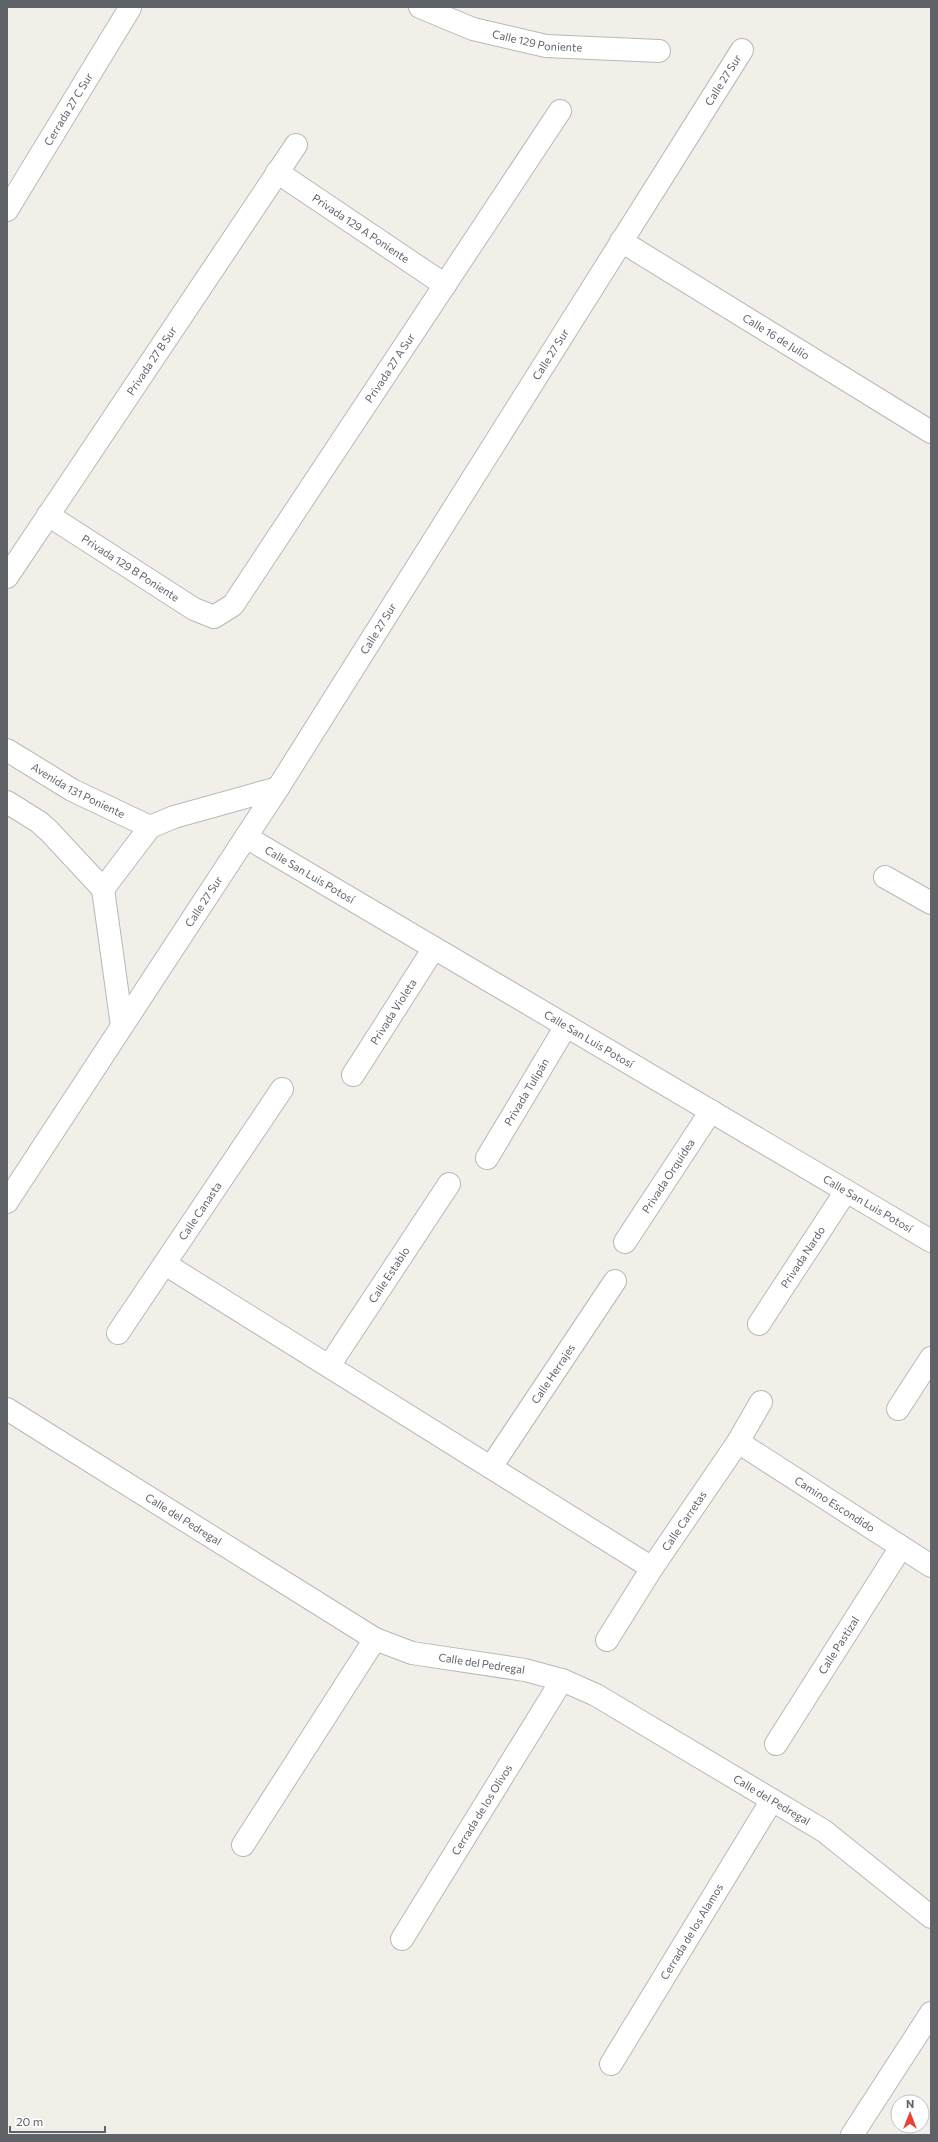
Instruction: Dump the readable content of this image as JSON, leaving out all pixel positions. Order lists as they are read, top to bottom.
{
  "streets": {
    "street": [
      "Calle 129 Poniente",
      "Calle 27 Sur",
      "Cerrada 27 C Sur",
      "Privada 129 A Poniente",
      "Calle 16 de Julio",
      "Privada 27 B Sur",
      "Privada 27 A Sur",
      "Privada 129 B Poniente",
      "Avenida 131 Poniente",
      "Calle San Luis Potosí",
      "Privada Violeta",
      "Privada Tulipán",
      "Privada Orquídea",
      "Calle Canasta",
      "Privada Nardo",
      "Calle Establo",
      "Calle Herrajes",
      "Camino Escondido",
      "Calle del Pedregal",
      "Calle Carretas",
      "Calle Pastizal",
      "Cerrada de los Olivos",
      "Cerrada de los Alamos"
    ]
  },
  "crossings": [
    ["Calle 27 Sur", "Calle 16 de Julio"],
    ["Calle 27 Sur", "Calle San Luis Potosí"],
    ["Privada 129 A Poniente", "Privada 27 B Sur"],
    ["Privada 129 A Poniente", "Privada 27 A Sur"],
    ["Privada 27 B Sur", "Privada 129 B Poniente"],
    ["Privada 27 A Sur", "Privada 129 B Poniente"],
    ["Calle San Luis Potosí", "Privada Violeta"],
    ["Calle San Luis Potosí", "Privada Tulipán"],
    ["Calle San Luis Potosí", "Privada Orquídea"],
    ["Calle San Luis Potosí", "Privada Nardo"],
    ["Camino Escondido", "Calle Carretas"],
    ["Camino Escondido", "Calle Pastizal"],
    ["Calle del Pedregal", "Cerrada de los Olivos"],
    ["Calle del Pedregal", "Cerrada de los Alamos"]
  ],
  "scale_bar": "20 m",
  "north": "top"
}
